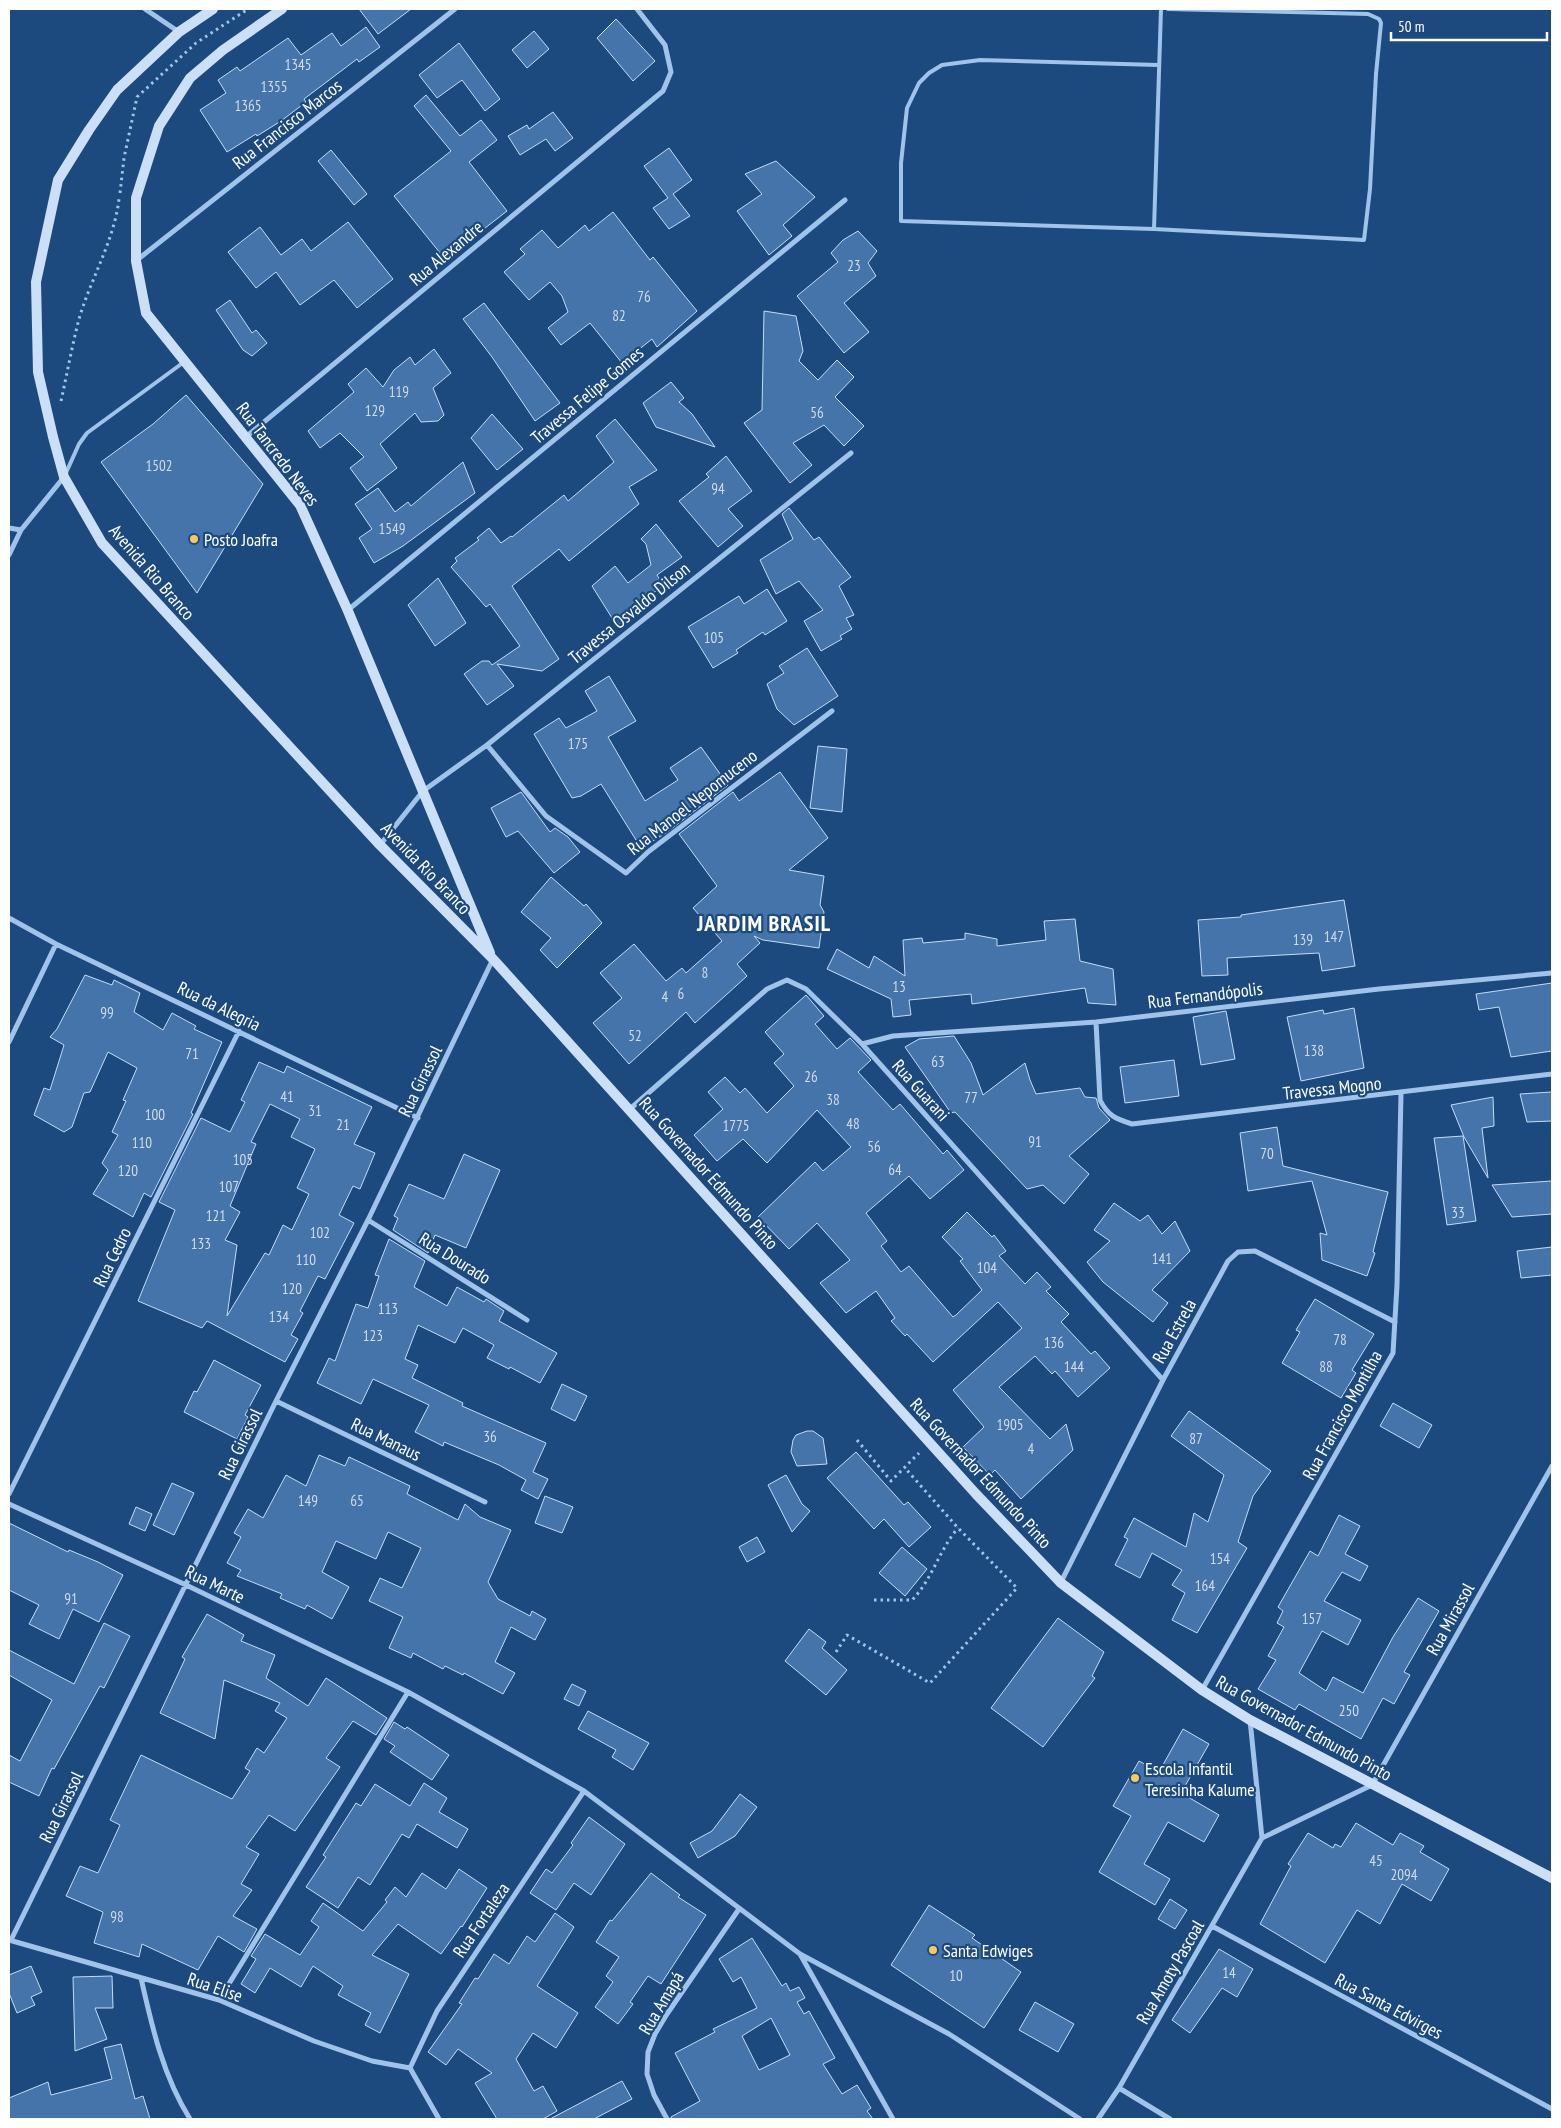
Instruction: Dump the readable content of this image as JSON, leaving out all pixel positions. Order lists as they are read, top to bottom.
{
  "streets": {
    "street": [
      "Rua Francisco Marcos",
      "Rua Alexandre",
      "Travessa Felipe Gomes",
      "Rua Tancredo Neves",
      "Avenida Rio Branco",
      "Travessa Osvaldo Dilson",
      "Rua Manoel Nepomuceno",
      "Rua Fernandópolis",
      "Rua da Alegria",
      "Rua Girassol",
      "Travessa Mogno",
      "Rua Guarani",
      "Rua Governador Edmundo Pinto",
      "Rua Cedro",
      "Rua Dourado",
      "Rua Estrela",
      "Rua Francisco Montilha",
      "Rua Manaus",
      "Rua Marte",
      "Rua Mirassol",
      "Rua Fortaleza",
      "Rua Amoty Pascoal",
      "Rua Elise",
      "Rua Amapá",
      "Rua Santa Edvirges"
    ]
  },
  "crossings": [
    ["Rua Francisco Marcos", "Rua Tancredo Neves"],
    ["Rua Alexandre", "Rua Tancredo Neves"],
    ["Travessa Felipe Gomes", "Rua Tancredo Neves"],
    ["Rua Tancredo Neves", "Avenida Rio Branco"],
    ["Rua Tancredo Neves", "Travessa Osvaldo Dilson"],
    ["Rua Tancredo Neves", "Rua Girassol"],
    ["Rua Tancredo Neves", "Rua Governador Edmundo Pinto"],
    ["Avenida Rio Branco", "Rua Girassol"],
    ["Avenida Rio Branco", "Rua Governador Edmundo Pinto"],
    ["Travessa Osvaldo Dilson", "Rua Manoel Nepomuceno"],
    ["Rua Fernandópolis", "Travessa Mogno"],
    ["Rua Fernandópolis", "Rua Guarani"],
    ["Rua da Alegria", "Rua Girassol"],
    ["Rua da Alegria", "Rua Cedro"],
    ["Rua Girassol", "Rua Governador Edmundo Pinto"],
    ["Rua Girassol", "Rua Dourado"],
    ["Rua Girassol", "Rua Manaus"],
    ["Rua Girassol", "Rua Marte"],
    ["Rua Girassol", "Rua Elise"],
    ["Travessa Mogno", "Rua Francisco Montilha"],
    ["Rua Guarani", "Rua Governador Edmundo Pinto"],
    ["Rua Guarani", "Rua Estrela"],
    ["Rua Governador Edmundo Pinto", "Rua Estrela"],
    ["Rua Governador Edmundo Pinto", "Rua Francisco Montilha"],
    ["Rua Governador Edmundo Pinto", "Rua Mirassol"],
    ["Rua Estrela", "Rua Francisco Montilha"],
    ["Rua Marte", "Rua Fortaleza"],
    ["Rua Marte", "Rua Amapá"],
    ["Rua Fortaleza", "Rua Elise"],
    ["Rua Amoty Pascoal", "Rua Santa Edvirges"]
  ],
  "districts": ["JARDIM BRASIL"],
  "places": ["Posto Joafra", "Escola Infantil Teresinha Kalume", "Santa Edwiges"],
  "house_numbers": [
    "1345",
    "1355",
    "1365",
    "23",
    "76",
    "82",
    "119",
    "129",
    "56",
    "1502",
    "94",
    "1549",
    "105",
    "175",
    "147",
    "139",
    "8",
    "13",
    "6",
    "4",
    "99",
    "52",
    "138",
    "71",
    "63",
    "26",
    "41",
    "77",
    "38",
    "31",
    "100",
    "48",
    "21",
    "1775",
    "91",
    "110",
    "56",
    "70",
    "105",
    "64",
    "120",
    "107",
    "33",
    "121",
    "102",
    "133",
    "141",
    "110",
    "104",
    "120",
    "113",
    "134",
    "123",
    "78",
    "136",
    "144",
    "88",
    "1905",
    "36",
    "87",
    "4",
    "149",
    "65",
    "154",
    "164",
    "91",
    "157",
    "250",
    "45",
    "2094",
    "98",
    "14",
    "10"
  ],
  "scale_bar": "50 m"
}
